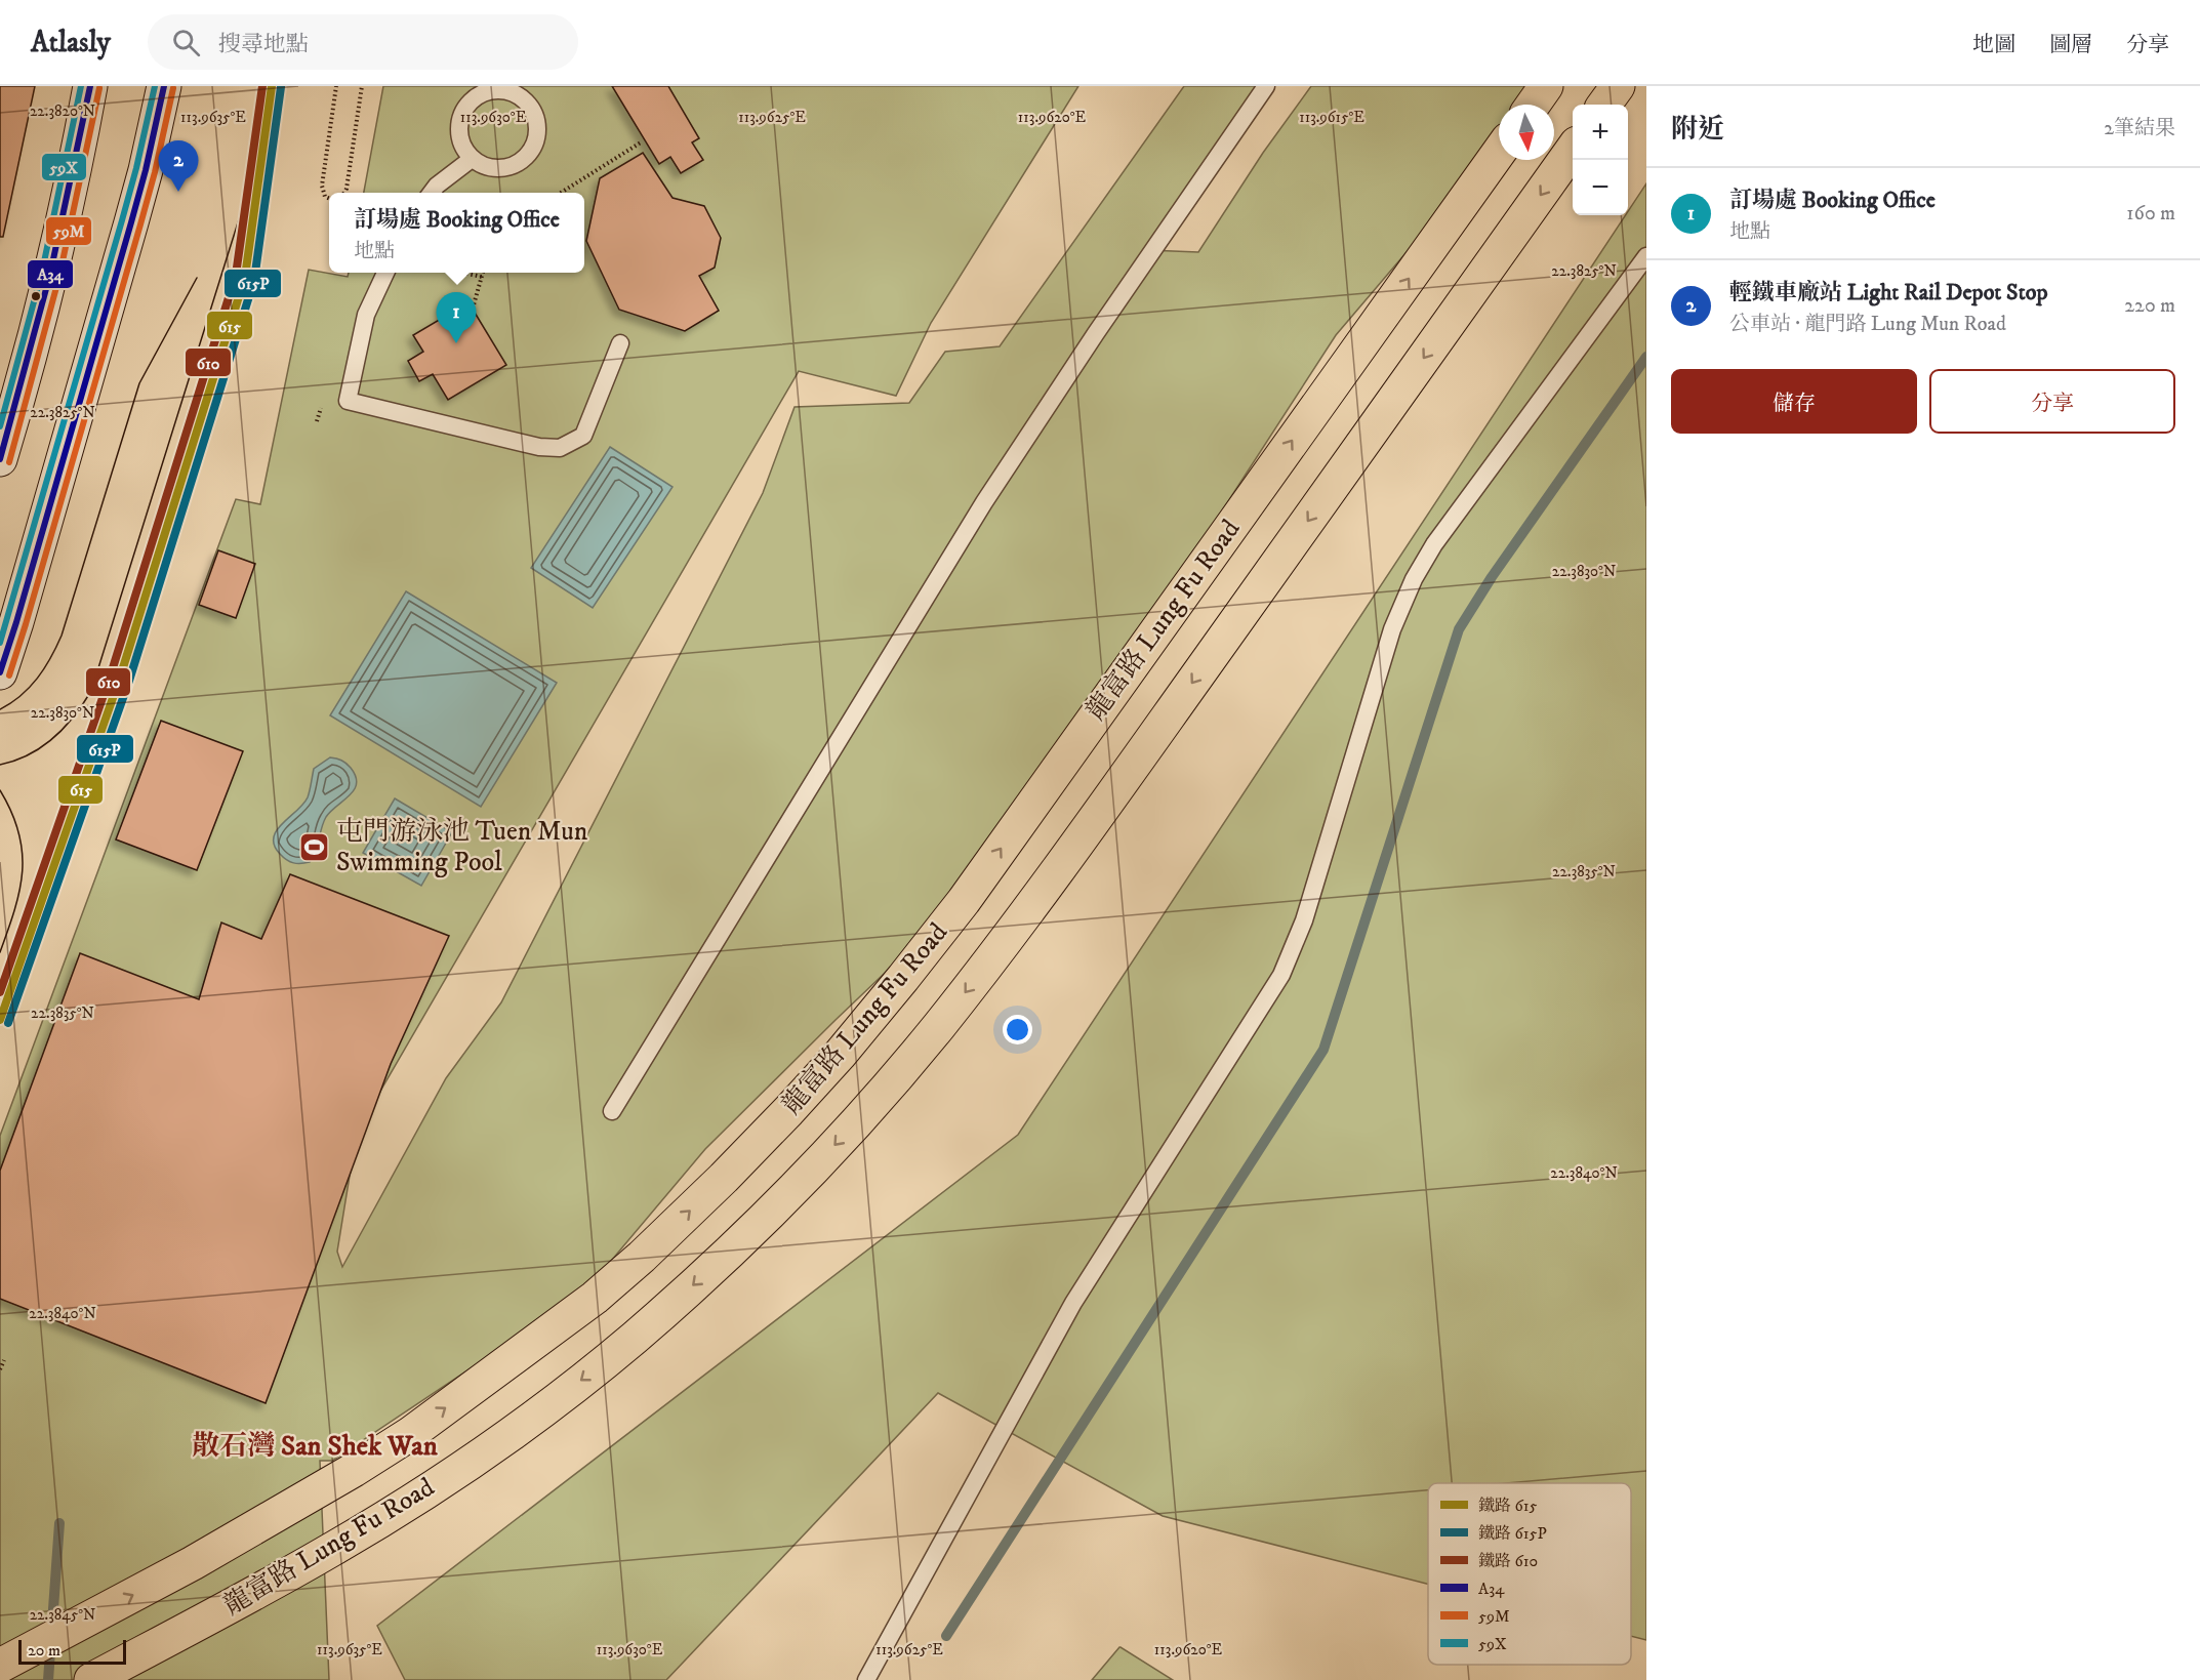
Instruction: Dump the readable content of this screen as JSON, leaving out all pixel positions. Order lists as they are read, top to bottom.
{
  "streets": {
    "main road": ["龍富路 Lung Fu Road"]
  },
  "districts": ["散石灣 San Shek Wan"],
  "places": {
    "sports": ["屯門游泳池 Tuen Mun Swimming Pool"]
  },
  "lines": [
    "rail line 615",
    "rail line 610",
    "transit line A34",
    "transit line 59X",
    "rail line 615P",
    "transit line 59M"
  ],
  "legend": [
    "鐵路 615",
    "鐵路 615P",
    "鐵路 610",
    "A34",
    "59M",
    "59X"
  ],
  "scale_bar": "20 m",
  "north": "bottom",
  "page": {
    "header": "Atlasly",
    "search": "搜尋地點",
    "nav": ["地圖", "圖層", "分享"],
    "heading": ["附近", "2筆結果"],
    "map_buttons": ["+", "−"],
    "pins": ["2", "1"],
    "list": [
      {
        "mark": "1",
        "name": "訂場處 Booking Office",
        "note": "地點",
        "value": "160 m"
      },
      {
        "mark": "2",
        "name": "輕鐵車廠站 Light Rail Depot Stop",
        "note": "公車站 · 龍門路 Lung Mun Road",
        "value": "220 m"
      }
    ],
    "popup": ["訂場處 Booking Office", "地點"],
    "buttons": ["儲存", "分享"],
    "scale": "20 m"
  },
  "coordinates": [
    "22.3820°N",
    "113.9635°E",
    "113.9630°E",
    "113.9625°E",
    "113.9620°E",
    "113.9615°E",
    "22.3825°N",
    "22.3830°N",
    "22.3835°N",
    "22.3840°N",
    "22.3845°N"
  ]
}
